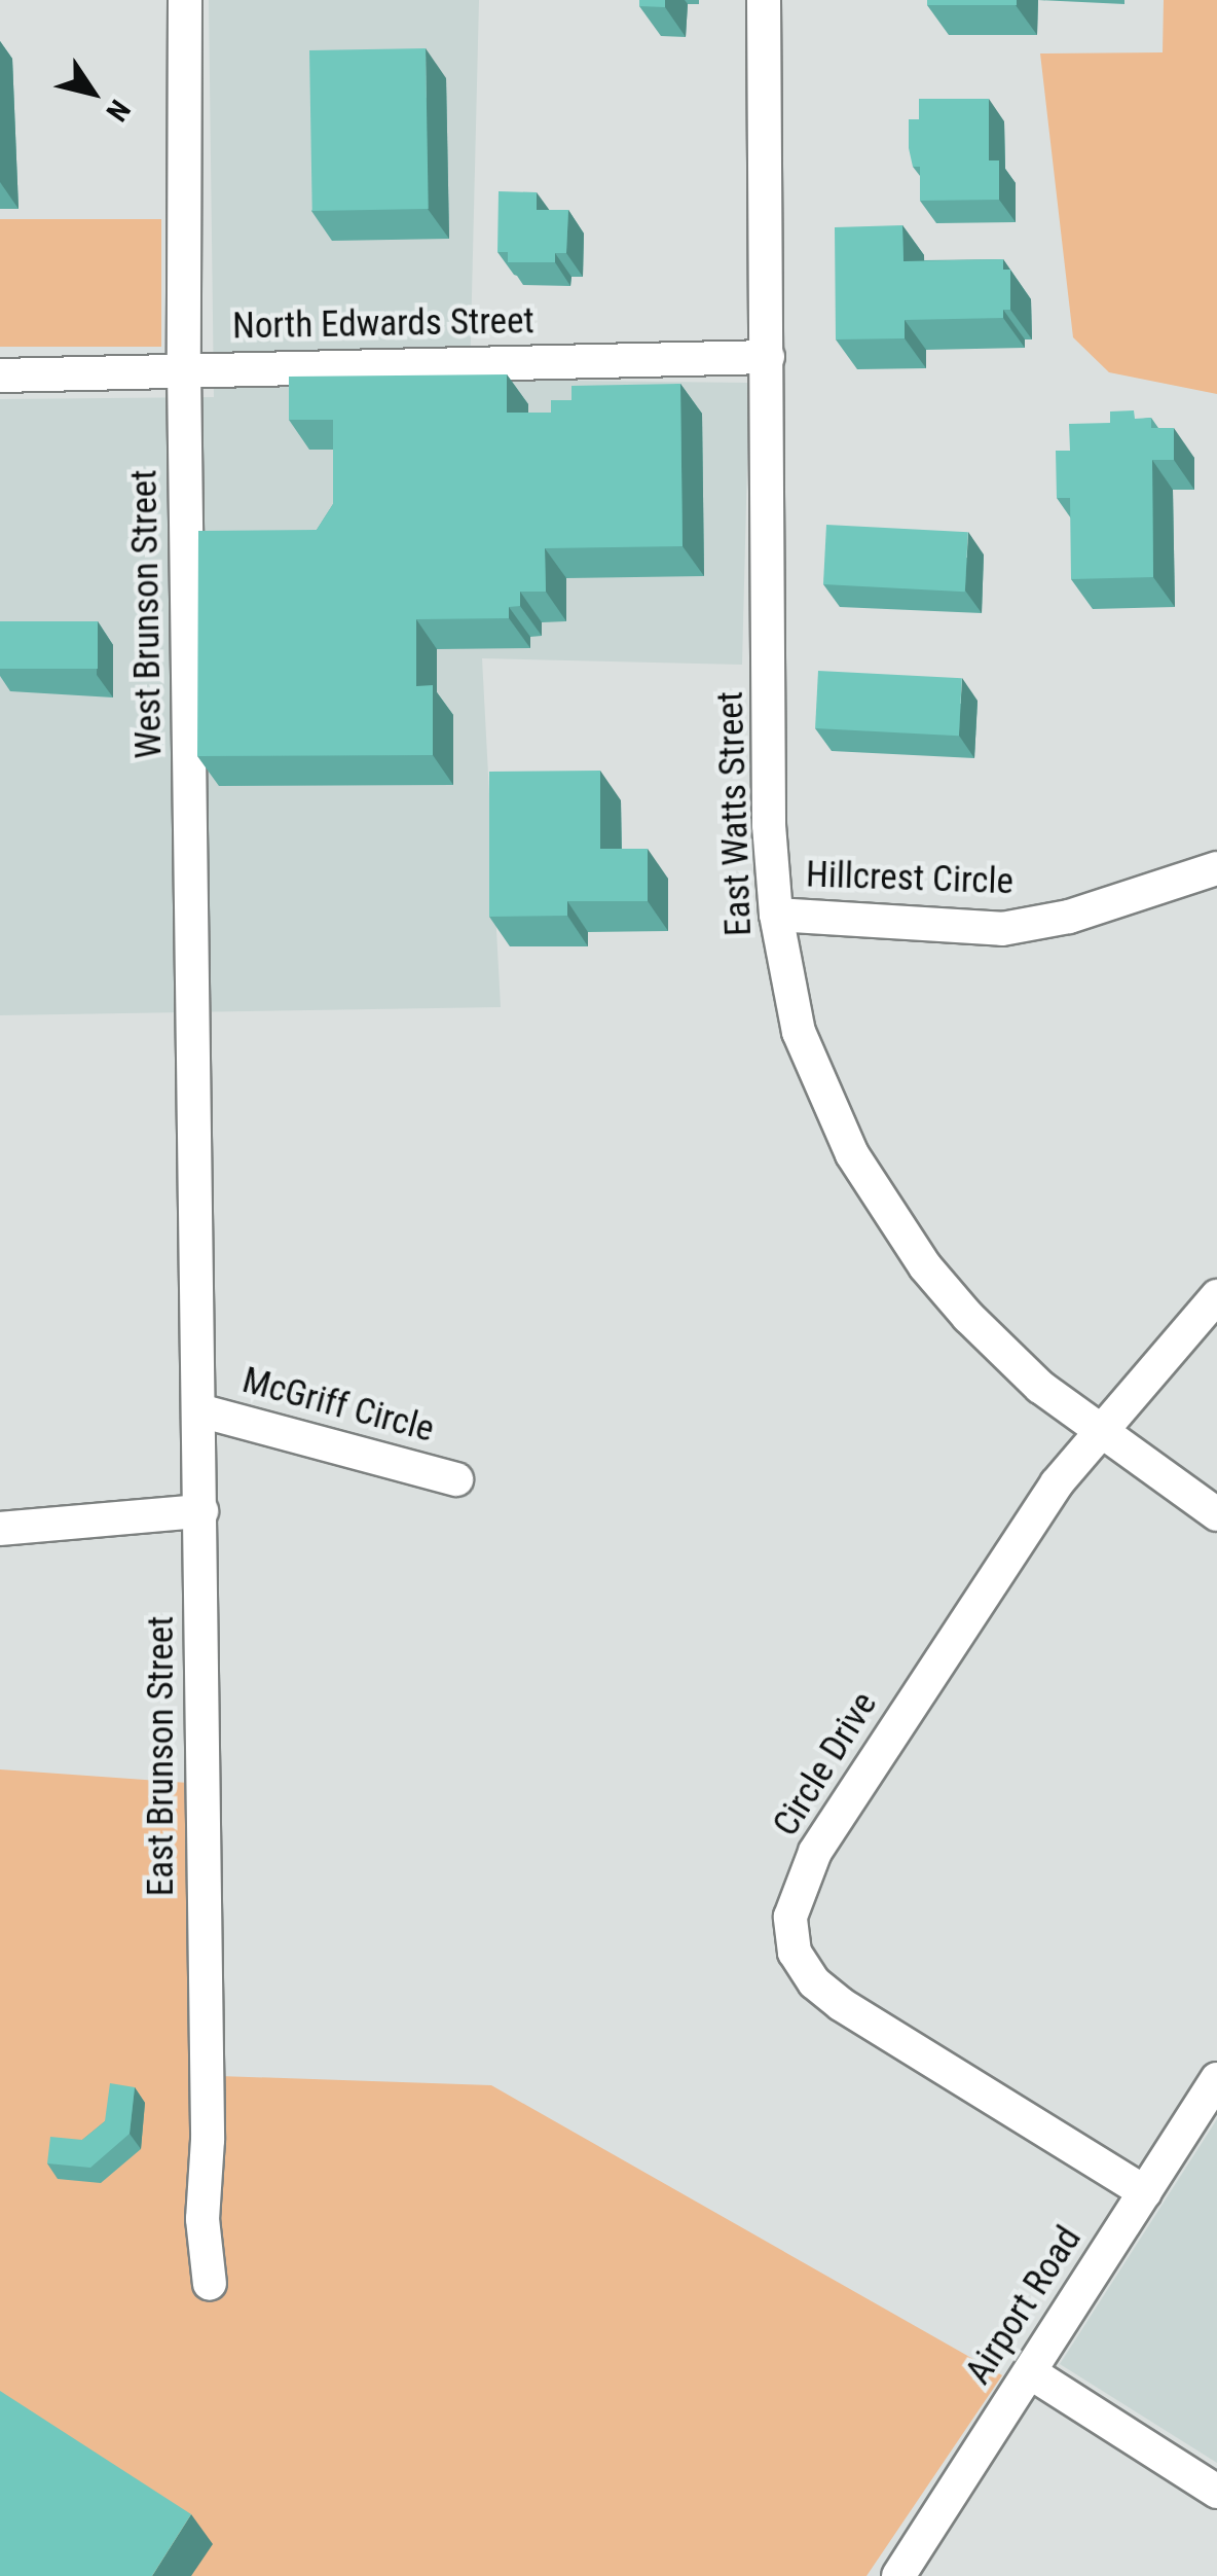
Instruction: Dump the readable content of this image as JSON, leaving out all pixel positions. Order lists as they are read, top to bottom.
{
  "streets": {
    "street": [
      "North Edwards Street",
      "West Brunson Street",
      "East Watts Street",
      "Hillcrest Circle",
      "McGriff Circle",
      "East Brunson Street",
      "Circle Drive",
      "Airport Road"
    ]
  },
  "crossings": [
    ["North Edwards Street", "West Brunson Street"],
    ["North Edwards Street", "East Watts Street"],
    ["West Brunson Street", "East Brunson Street"],
    ["East Watts Street", "Hillcrest Circle"],
    ["East Watts Street", "Circle Drive"],
    ["McGriff Circle", "East Brunson Street"],
    ["Circle Drive", "Airport Road"]
  ],
  "north": "bottom right"
}
